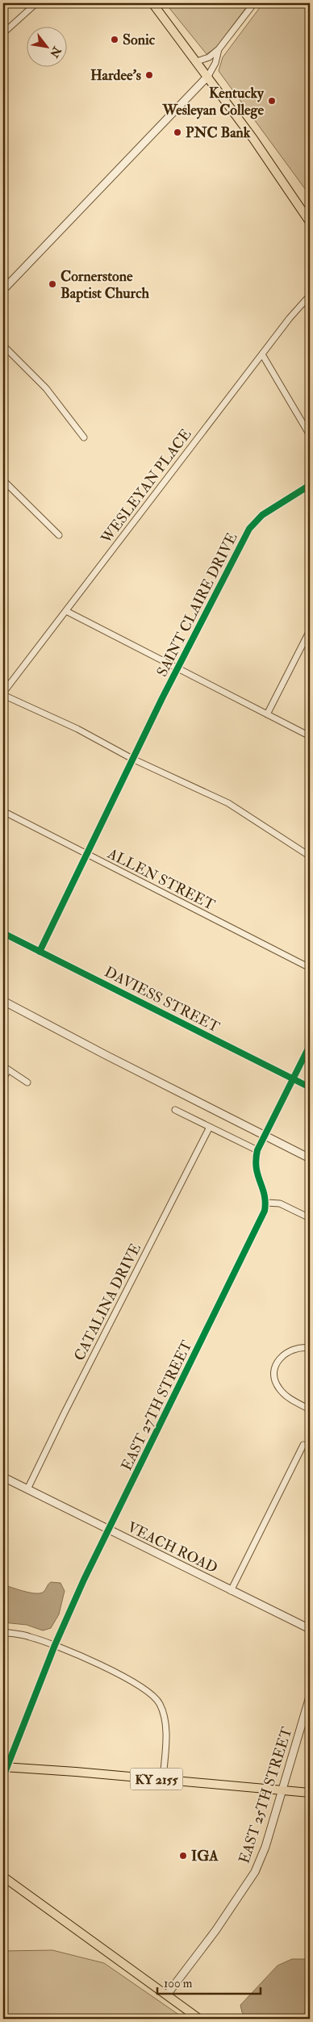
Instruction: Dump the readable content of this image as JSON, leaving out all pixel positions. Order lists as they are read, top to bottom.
{
  "streets": {
    "main road": ["KY 2155"],
    "street": [
      "WESLEYAN PLACE",
      "SAINT CLAIRE DRIVE",
      "ALLEN STREET",
      "DAVIESS STREET",
      "CATALINA DRIVE",
      "EAST 27TH STREET",
      "VEACH ROAD",
      "EAST 25TH STREET"
    ]
  },
  "crossings": [
    ["SAINT CLAIRE DRIVE", "ALLEN STREET"],
    ["SAINT CLAIRE DRIVE", "DAVIESS STREET"],
    ["CATALINA DRIVE", "VEACH ROAD"],
    ["EAST 27TH STREET", "VEACH ROAD"],
    ["EAST 27TH STREET", "KY 2155"],
    ["KY 2155", "EAST 25TH STREET"]
  ],
  "places": [
    "Sonic",
    "Hardee's",
    "Kentucky Wesleyan College",
    "PNC Bank",
    "Cornerstone Baptist Church",
    "IGA"
  ],
  "scale_bar": "100 m",
  "north": "bottom right"
}
